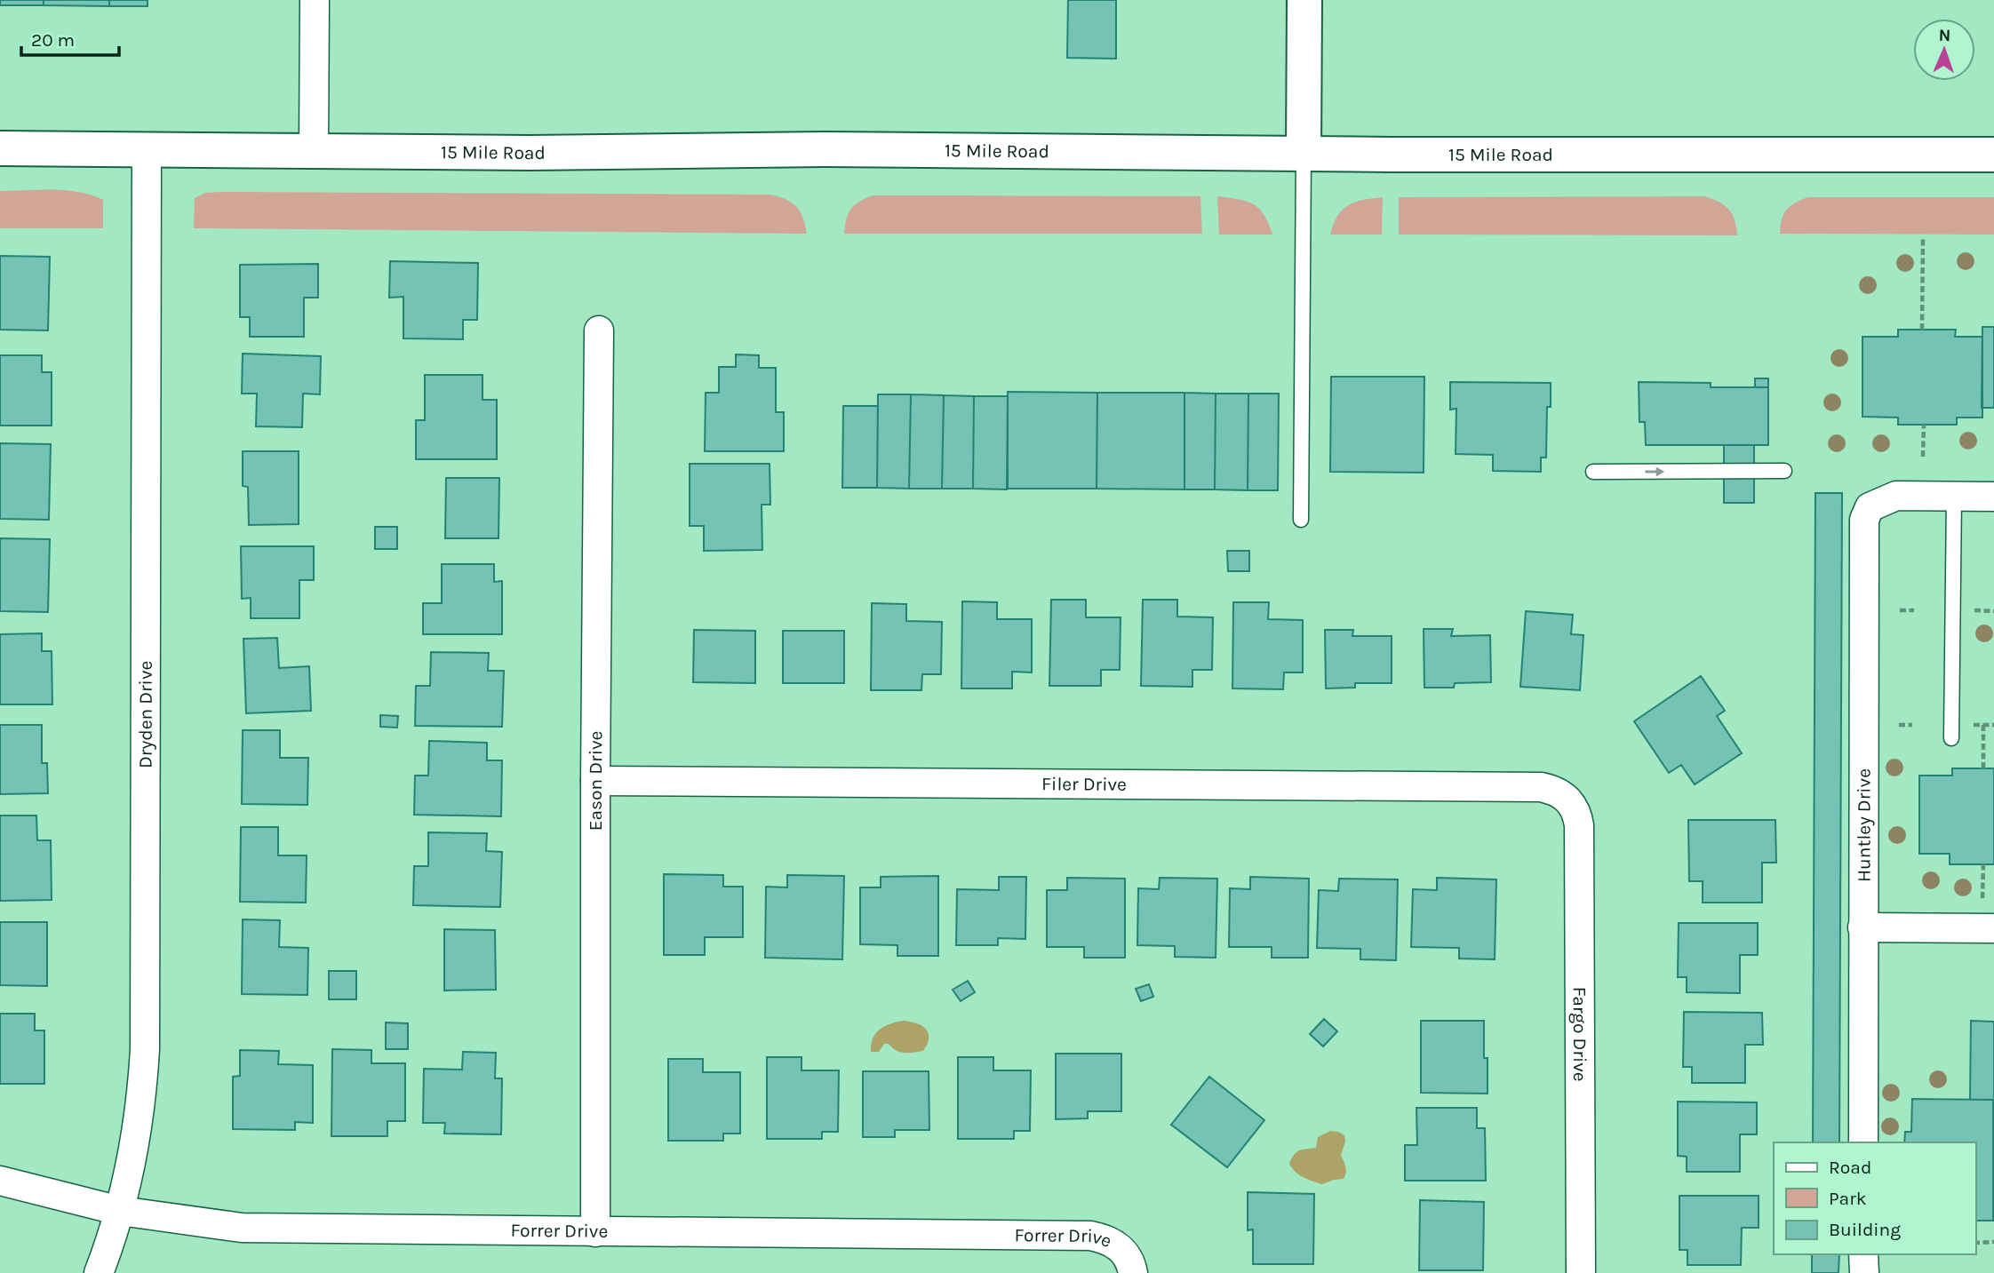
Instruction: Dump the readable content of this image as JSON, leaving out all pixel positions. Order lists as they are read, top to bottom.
{
  "streets": {
    "main road": ["15 Mile Road"],
    "street": [
      "Dryden Drive",
      "Eason Drive",
      "Filer Drive",
      "Huntley Drive",
      "Fargo Drive",
      "Forrer Drive"
    ]
  },
  "crossings": [
    ["15 Mile Road", "Dryden Drive"],
    ["Dryden Drive", "Forrer Drive"],
    ["Eason Drive", "Filer Drive"],
    ["Eason Drive", "Forrer Drive"],
    ["Filer Drive", "Fargo Drive"]
  ],
  "legend": ["Road", "Park", "Building"],
  "scale_bar": "20 m",
  "north": "top"
}
